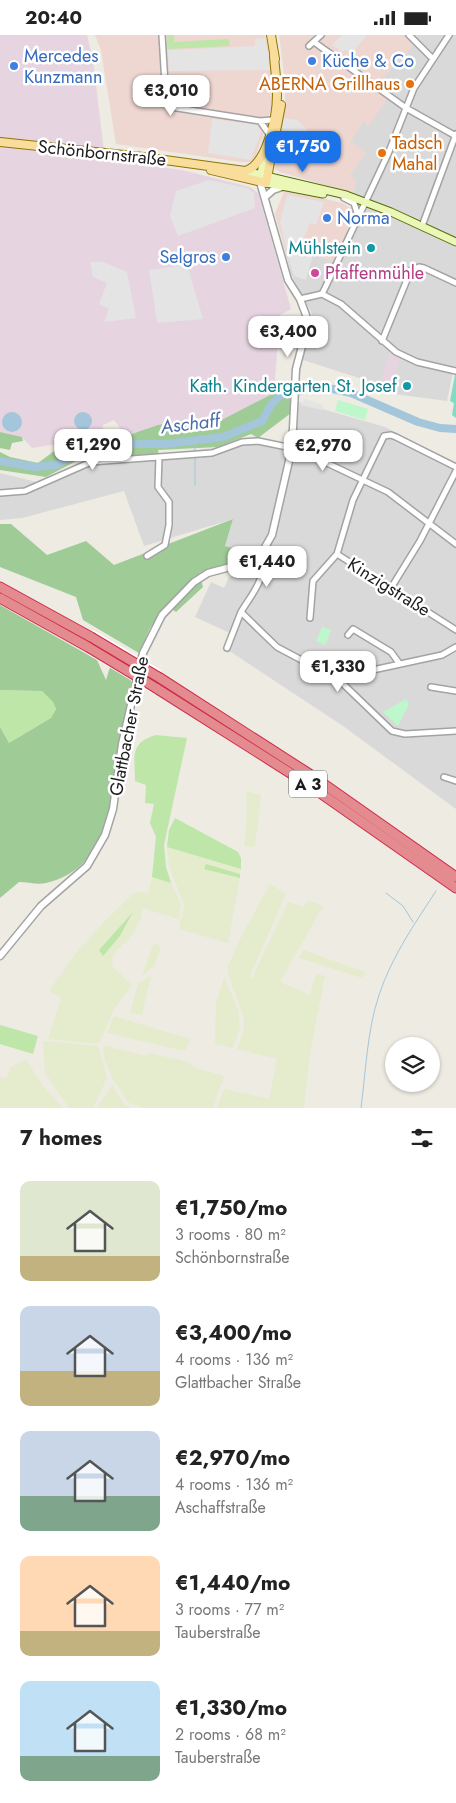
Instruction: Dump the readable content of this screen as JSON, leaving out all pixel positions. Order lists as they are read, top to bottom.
{
  "streets": {
    "highway": ["A 3"],
    "main road": ["Schönbornstraße"],
    "street": ["Kinzigstraße", "Glattbacher Straße"]
  },
  "water": ["Aschaff"],
  "places": [
    "Küche & Co",
    "Mercedes Kunzmann",
    "ABERNA Grillhaus",
    "Tadsch Mahal",
    "Norma",
    "Mühlstein",
    "Selgros",
    "Pfaffenmühle",
    "Kath. Kindergarten St. Josef"
  ],
  "page": {
    "status": "20:40",
    "price": [
      "€3,010",
      "€1,750",
      "€3,400",
      "€1,290",
      "€2,970",
      "€1,440",
      "€1,330"
    ],
    "heading": "7 homes",
    "list": [
      {
        "name": "€1,750/mo",
        "note": "3 rooms · 80 m² · Schönbornstraße"
      },
      {
        "name": "€3,400/mo",
        "note": "4 rooms · 136 m² · Glattbacher Straße"
      },
      {
        "name": "€2,970/mo",
        "note": "4 rooms · 136 m² · Aschaffstraße"
      },
      {
        "name": "€1,440/mo",
        "note": "3 rooms · 77 m² · Tauberstraße"
      },
      {
        "name": "€1,330/mo",
        "note": "2 rooms · 68 m² · Tauberstraße"
      }
    ]
  }
}
